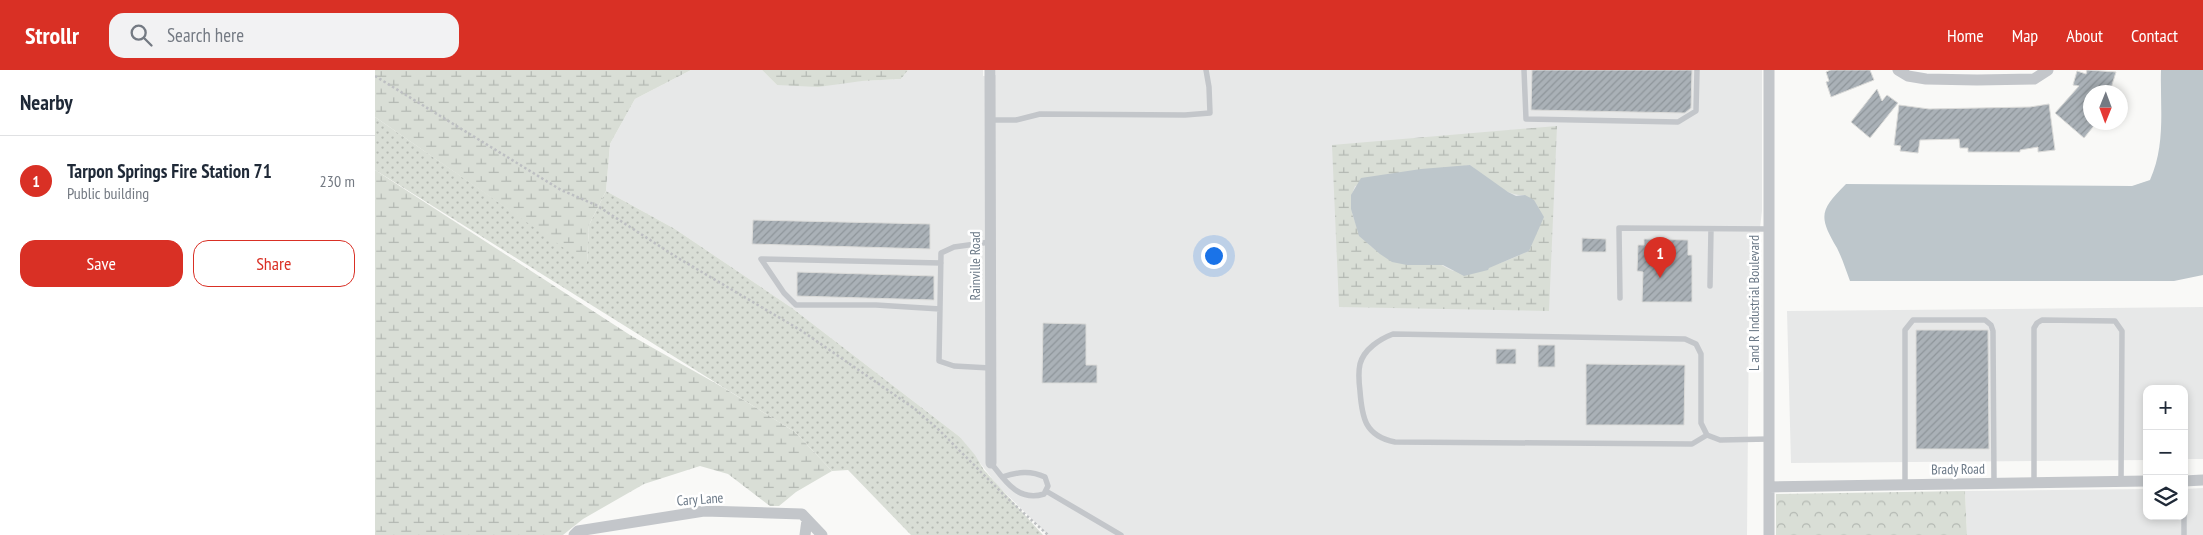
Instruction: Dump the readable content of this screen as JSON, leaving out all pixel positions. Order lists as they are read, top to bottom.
{
  "streets": {
    "street": [
      "Rainville Road",
      "L and R Industrial Boulevard",
      "Brady Road",
      "Cary Lane"
    ]
  },
  "crossings": [
    ["L and R Industrial Boulevard", "Brady Road"]
  ],
  "north": "bottom",
  "page": {
    "header": "Strollr",
    "search": "Search here",
    "nav": [
      "Home",
      "Map",
      "About",
      "Contact"
    ],
    "heading": "Nearby",
    "list": [
      {
        "mark": "1",
        "name": "Tarpon Springs Fire Station 71",
        "note": "Public building",
        "value": "230 m"
      }
    ],
    "buttons": ["Save", "Share"],
    "pins": "1",
    "map_buttons": ["+", "−"]
  }
}
